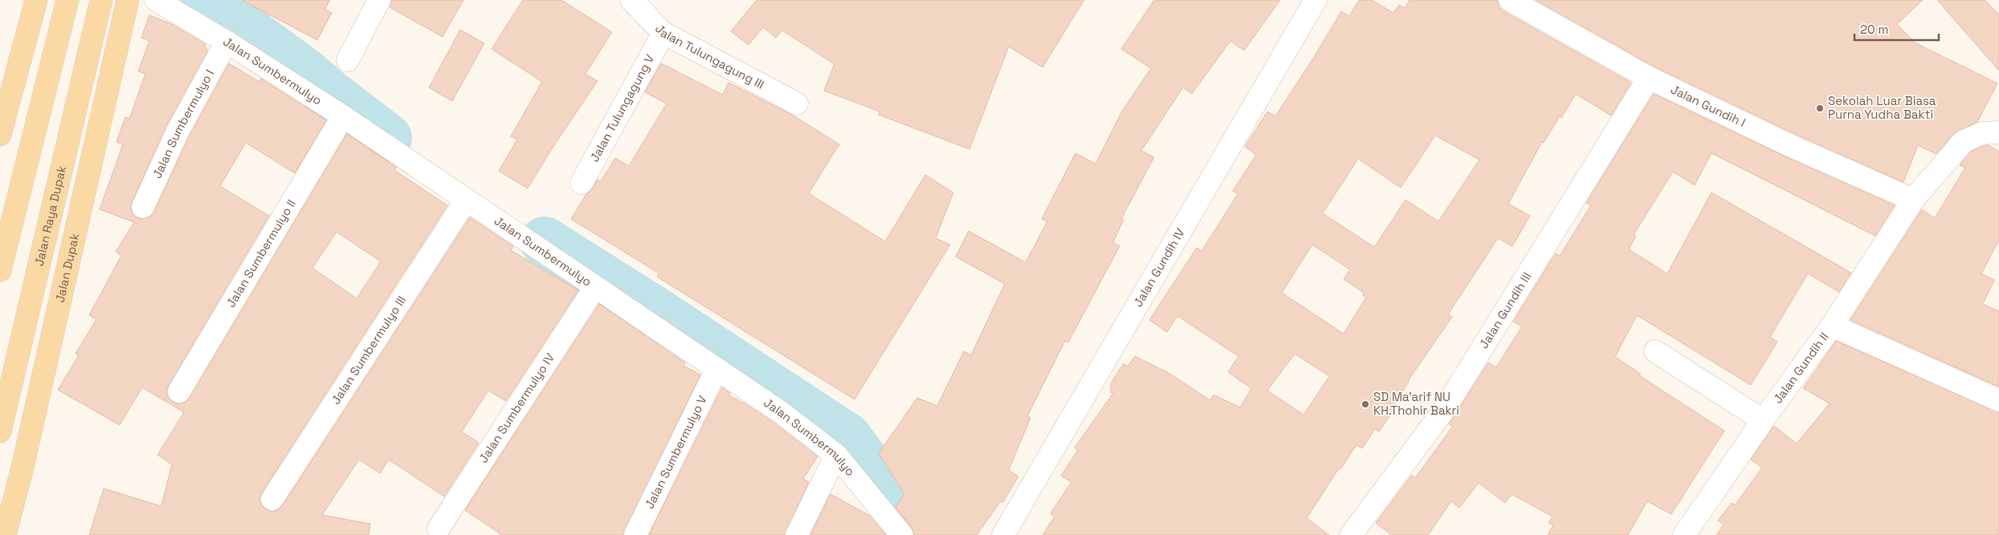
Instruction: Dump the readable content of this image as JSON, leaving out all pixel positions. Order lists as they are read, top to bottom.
{
  "streets": {
    "main road": ["Jalan Raya Dupak", "Jalan Dupak"],
    "street": [
      "Jalan Tulungagung III",
      "Jalan Sumbermulyo",
      "Jalan Gundih I",
      "Jalan Tulungagung V",
      "Jalan Sumbermulyo I",
      "Jalan Sumbermulyo II",
      "Jalan Gundih IV",
      "Jalan Gundih III",
      "Jalan Sumbermulyo III",
      "Jalan Gundih II",
      "Jalan Sumbermulyo IV",
      "Jalan Sumbermulyo V"
    ]
  },
  "crossings": [
    ["Jalan Tulungagung III", "Jalan Tulungagung V"],
    ["Jalan Sumbermulyo", "Jalan Sumbermulyo I"],
    ["Jalan Sumbermulyo", "Jalan Sumbermulyo II"],
    ["Jalan Sumbermulyo", "Jalan Sumbermulyo III"],
    ["Jalan Sumbermulyo", "Jalan Sumbermulyo IV"],
    ["Jalan Sumbermulyo", "Jalan Sumbermulyo V"],
    ["Jalan Gundih I", "Jalan Gundih III"],
    ["Jalan Gundih I", "Jalan Gundih II"]
  ],
  "places": ["Sekolah Luar Biasa Purna Yudha Bakti", "SD Ma'arif NU KH.Thohir Bakri"],
  "scale_bar": "20 m"
}
